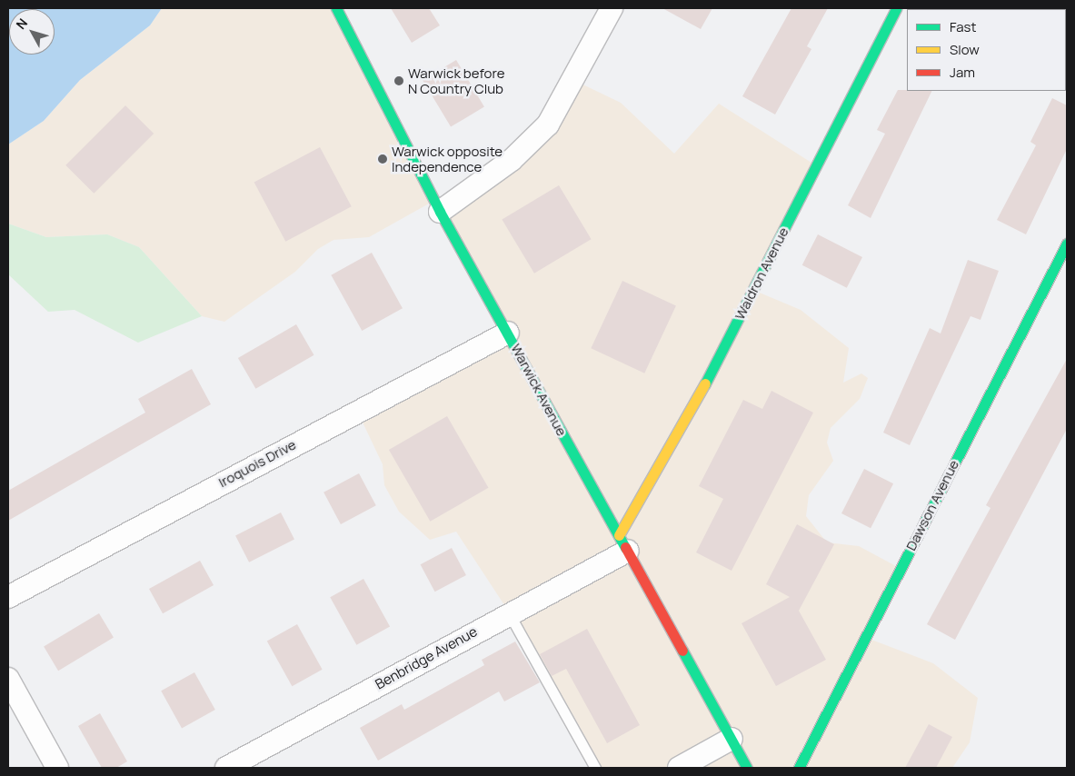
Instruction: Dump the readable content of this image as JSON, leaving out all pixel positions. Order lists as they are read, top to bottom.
{
  "streets": {
    "street": [
      "Waldron Avenue",
      "Warwick Avenue",
      "Iroquois Drive",
      "Dawson Avenue",
      "Benbridge Avenue"
    ]
  },
  "crossings": [
    ["Waldron Avenue", "Warwick Avenue"],
    ["Waldron Avenue", "Benbridge Avenue"],
    ["Warwick Avenue", "Iroquois Drive"],
    ["Warwick Avenue", "Benbridge Avenue"]
  ],
  "places": ["Warwick before N Country Club", "Warwick opposite Independence"],
  "legend": ["Fast", "Slow", "Jam"],
  "north": "top left"
}
